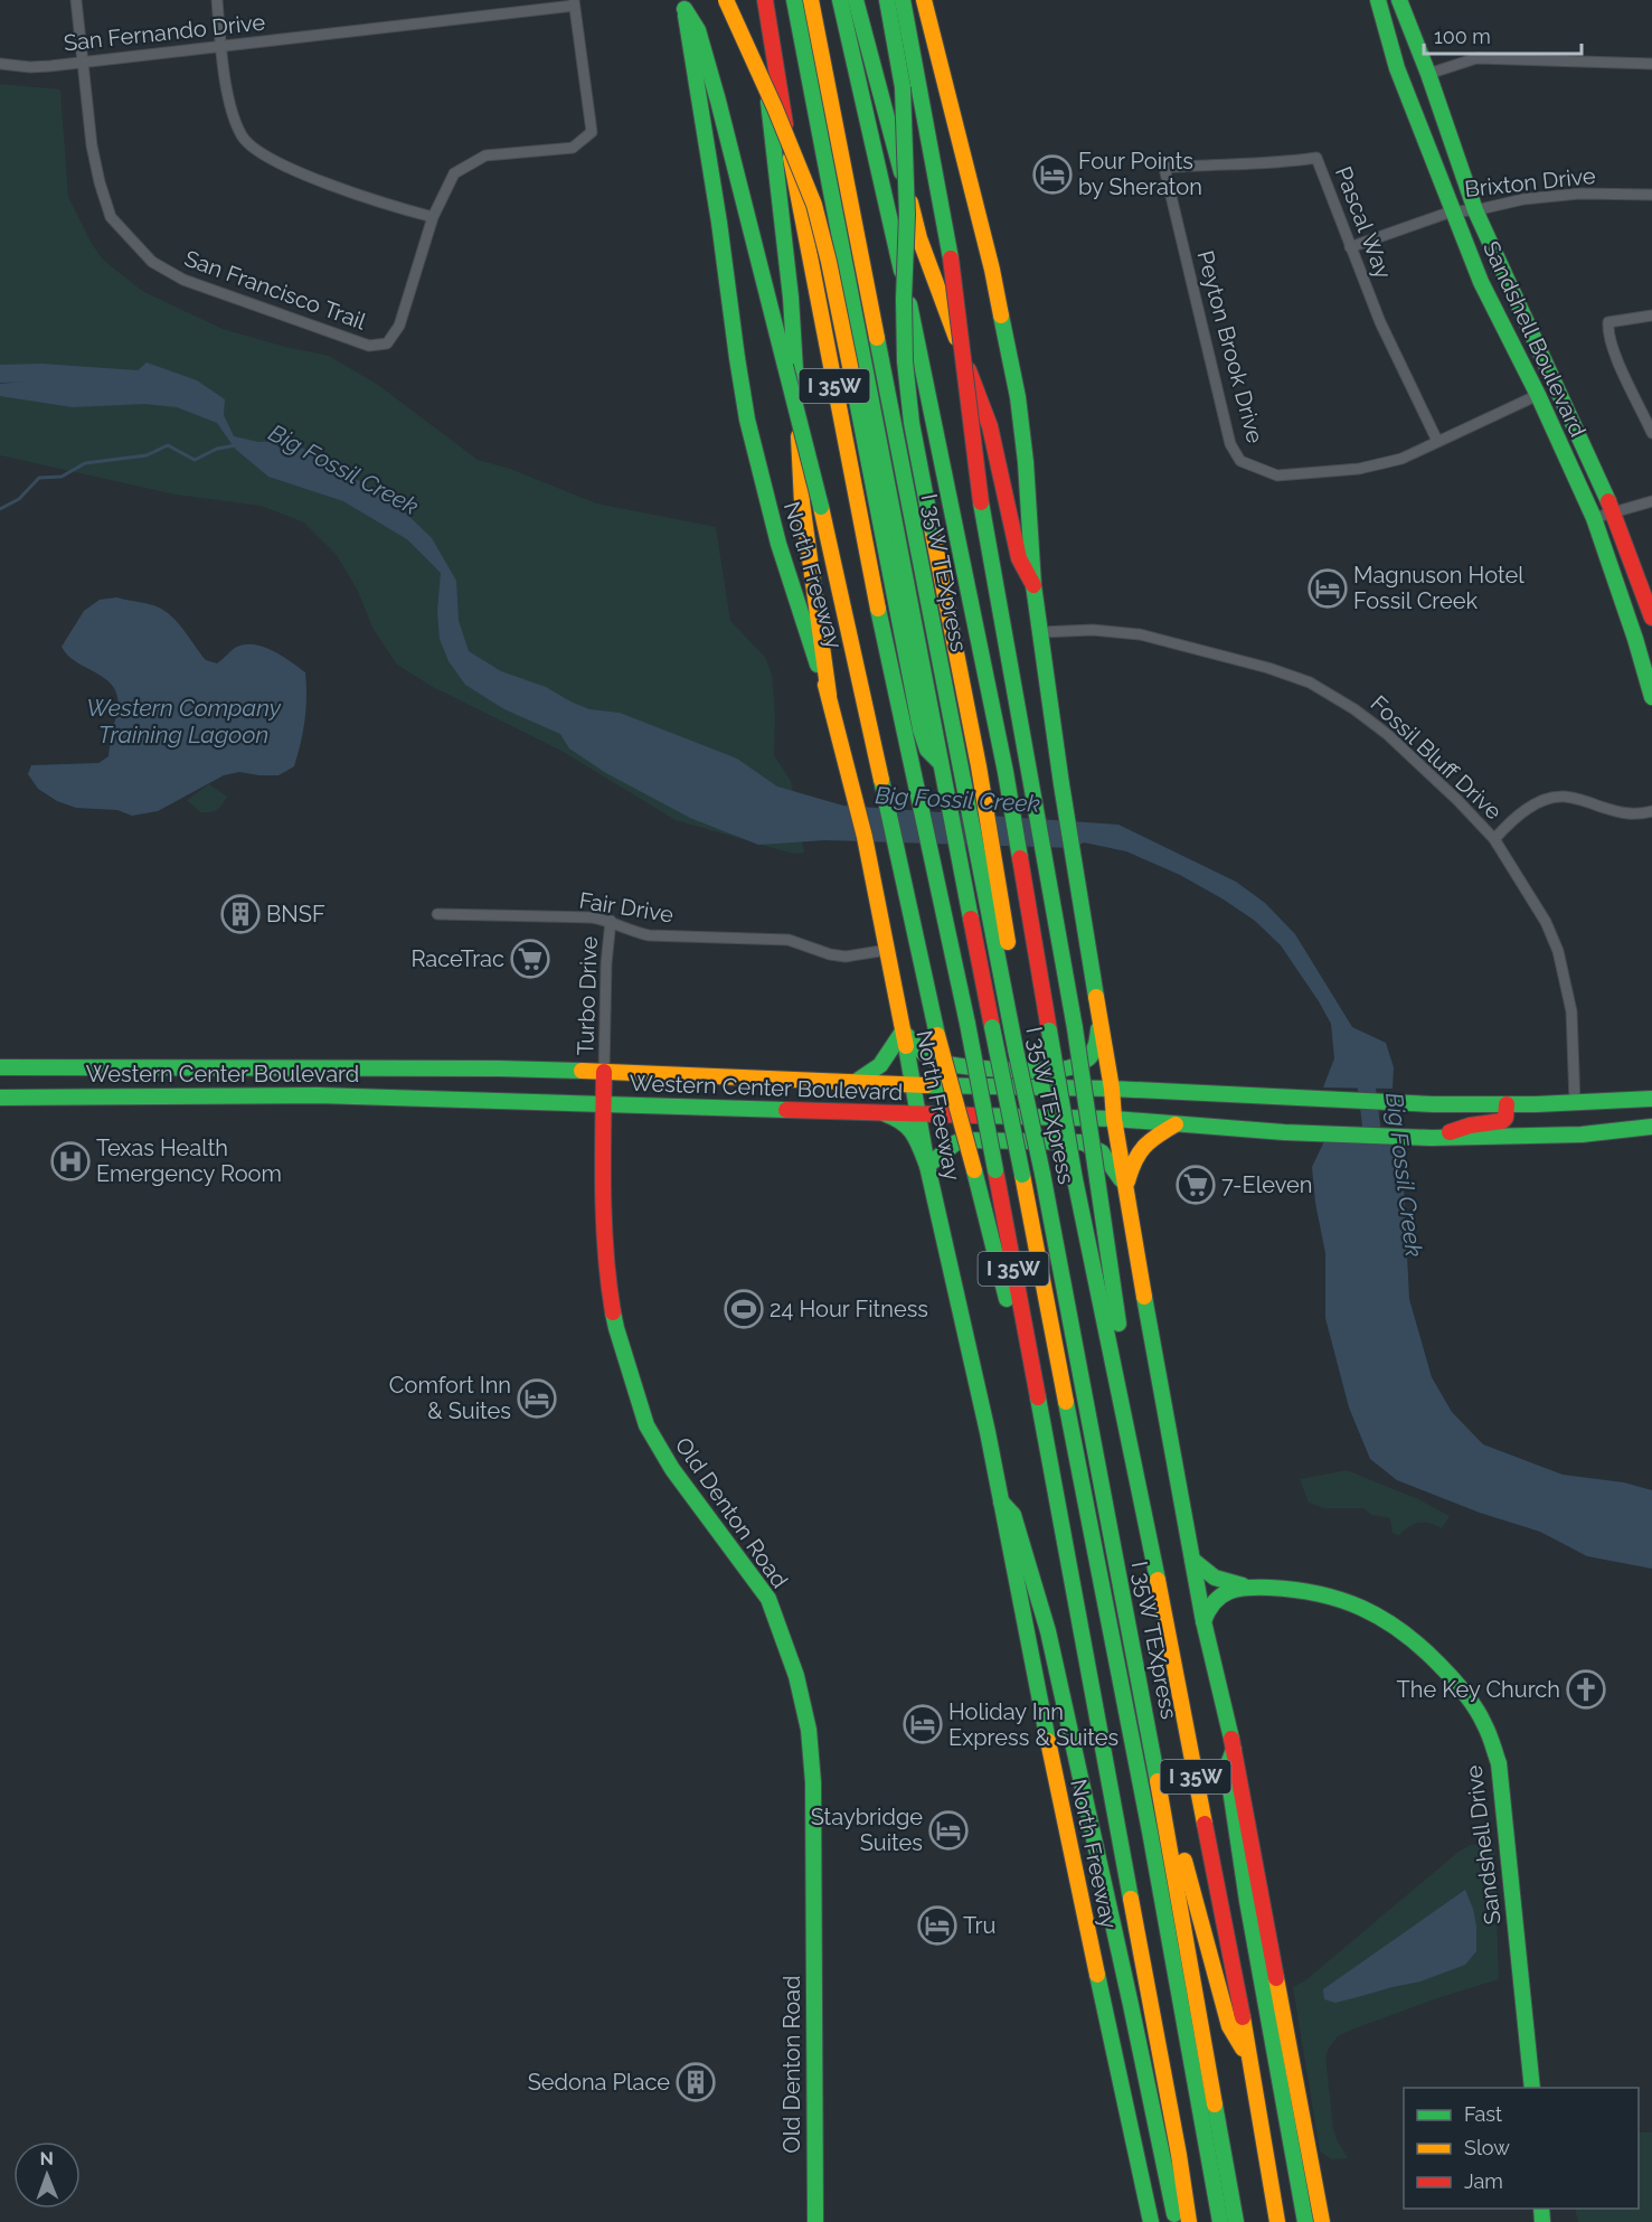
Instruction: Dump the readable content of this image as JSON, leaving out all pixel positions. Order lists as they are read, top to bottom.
{
  "streets": {
    "main road": [
      "Sandshell Boulevard",
      "I 35W",
      "I 35W TEXpress",
      "North Freeway",
      "Western Center Boulevard",
      "Old Denton Road",
      "Sandshell Drive"
    ],
    "street": [
      "San Fernando Drive",
      "Brixton Drive",
      "Pascal Way",
      "San Francisco Trail",
      "Peyton Brook Drive",
      "Fossil Bluff Drive",
      "Fair Drive",
      "Turbo Drive"
    ]
  },
  "crossings": [
    ["San Fernando Drive", "San Francisco Trail"],
    ["Brixton Drive", "Pascal Way"],
    ["Brixton Drive", "Sandshell Boulevard"],
    ["Pascal Way", "Peyton Brook Drive"],
    ["Sandshell Boulevard", "Peyton Brook Drive"],
    ["North Freeway", "Fair Drive"],
    ["North Freeway", "Western Center Boulevard"],
    ["Fossil Bluff Drive", "Western Center Boulevard"],
    ["Fair Drive", "Turbo Drive"],
    ["Turbo Drive", "Western Center Boulevard"],
    ["Turbo Drive", "Old Denton Road"],
    ["Western Center Boulevard", "Old Denton Road"]
  ],
  "water": ["Big Fossil Creek", "Western Company Training Lagoon"],
  "places": {
    "hotel": [
      "Four Points by Sheraton",
      "Magnuson Hotel Fossil Creek",
      "Comfort Inn & Suites",
      "Holiday Inn Express & Suites",
      "Staybridge Suites",
      "Tru"
    ],
    "building": ["BNSF", "Sedona Place"],
    "supermarket": ["RaceTrac", "7-Eleven"],
    "hospital": ["Texas Health Emergency Room"],
    "sports": ["24 Hour Fitness"],
    "church": ["The Key Church"]
  },
  "legend": ["Fast", "Slow", "Jam"],
  "scale_bar": "100 m",
  "north": "top"
}
